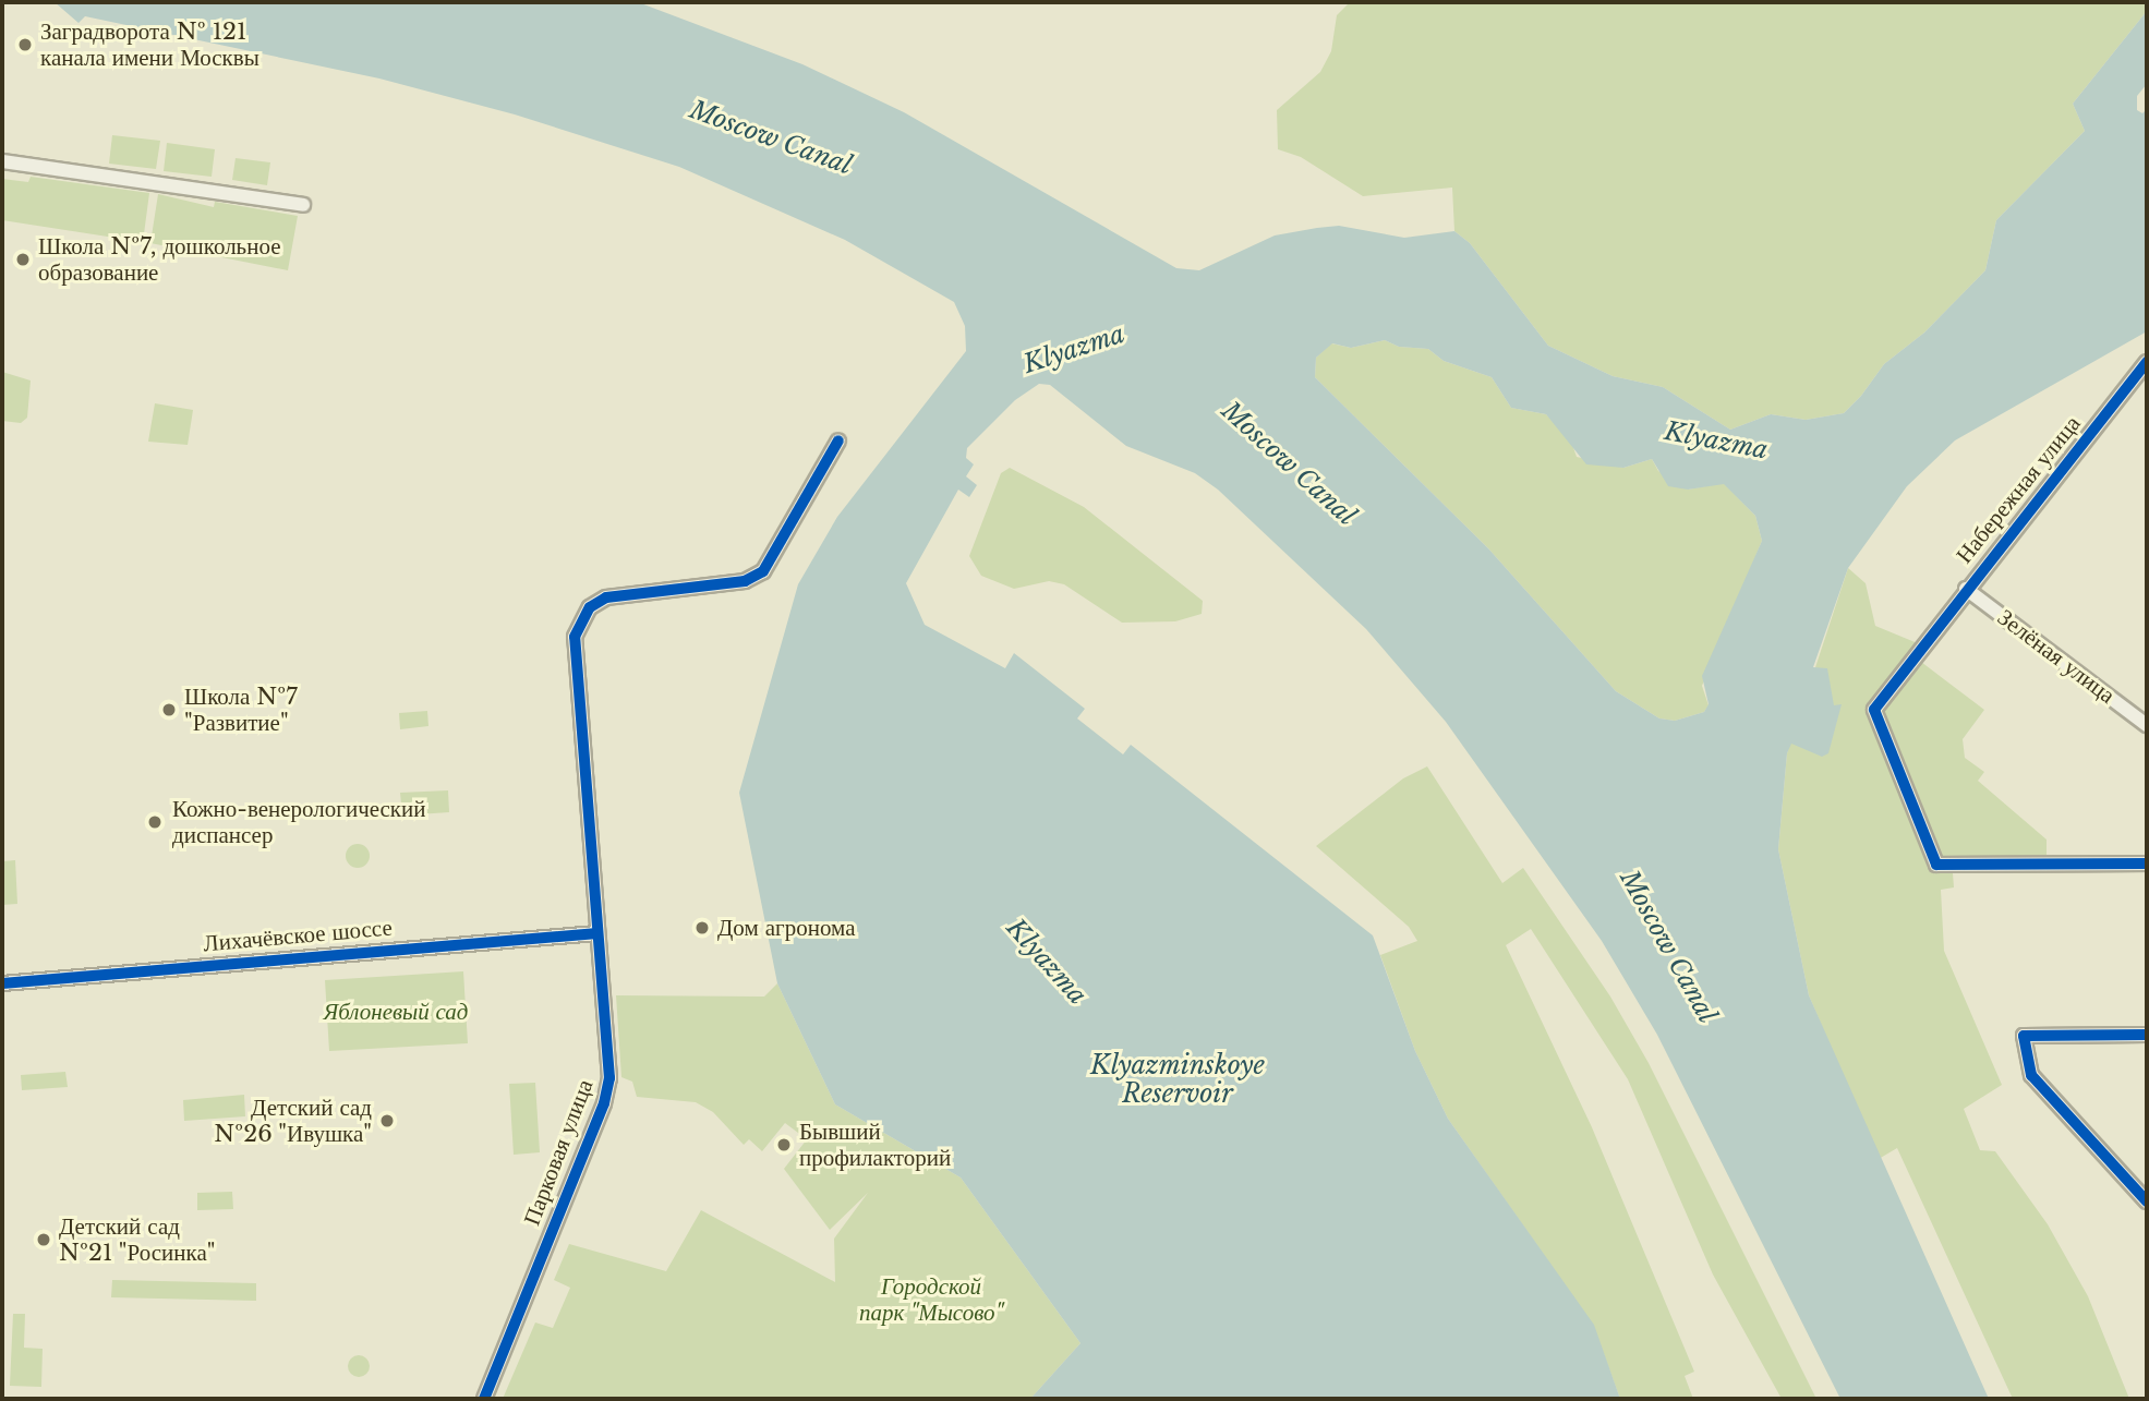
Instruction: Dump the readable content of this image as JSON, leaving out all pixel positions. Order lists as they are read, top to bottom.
{
  "streets": {
    "street": [
      "Набережная улица",
      "Зелёная улица",
      "Лихачёвское шоссе",
      "Парковая улица"
    ]
  },
  "crossings": [
    ["Набережная улица", "Зелёная улица"],
    ["Лихачёвское шоссе", "Парковая улица"]
  ],
  "water": ["Moscow Canal", "Klyazma", "Klyazminskoye Reservoir"],
  "parks": ["Яблоневый сад", "Городской парк \"Мысово\""],
  "places": [
    "Заградворота № 121 канала имени Москвы",
    "Школа №7, дошкольное образование",
    "Школа №7 \"Развитие\"",
    "Кожно-венерологический диспансер",
    "Дом агронома",
    "Детский сад №26 \"Ивушка\"",
    "Бывший профилакторий",
    "Детский сад №21 \"Росинка\""
  ]
}
